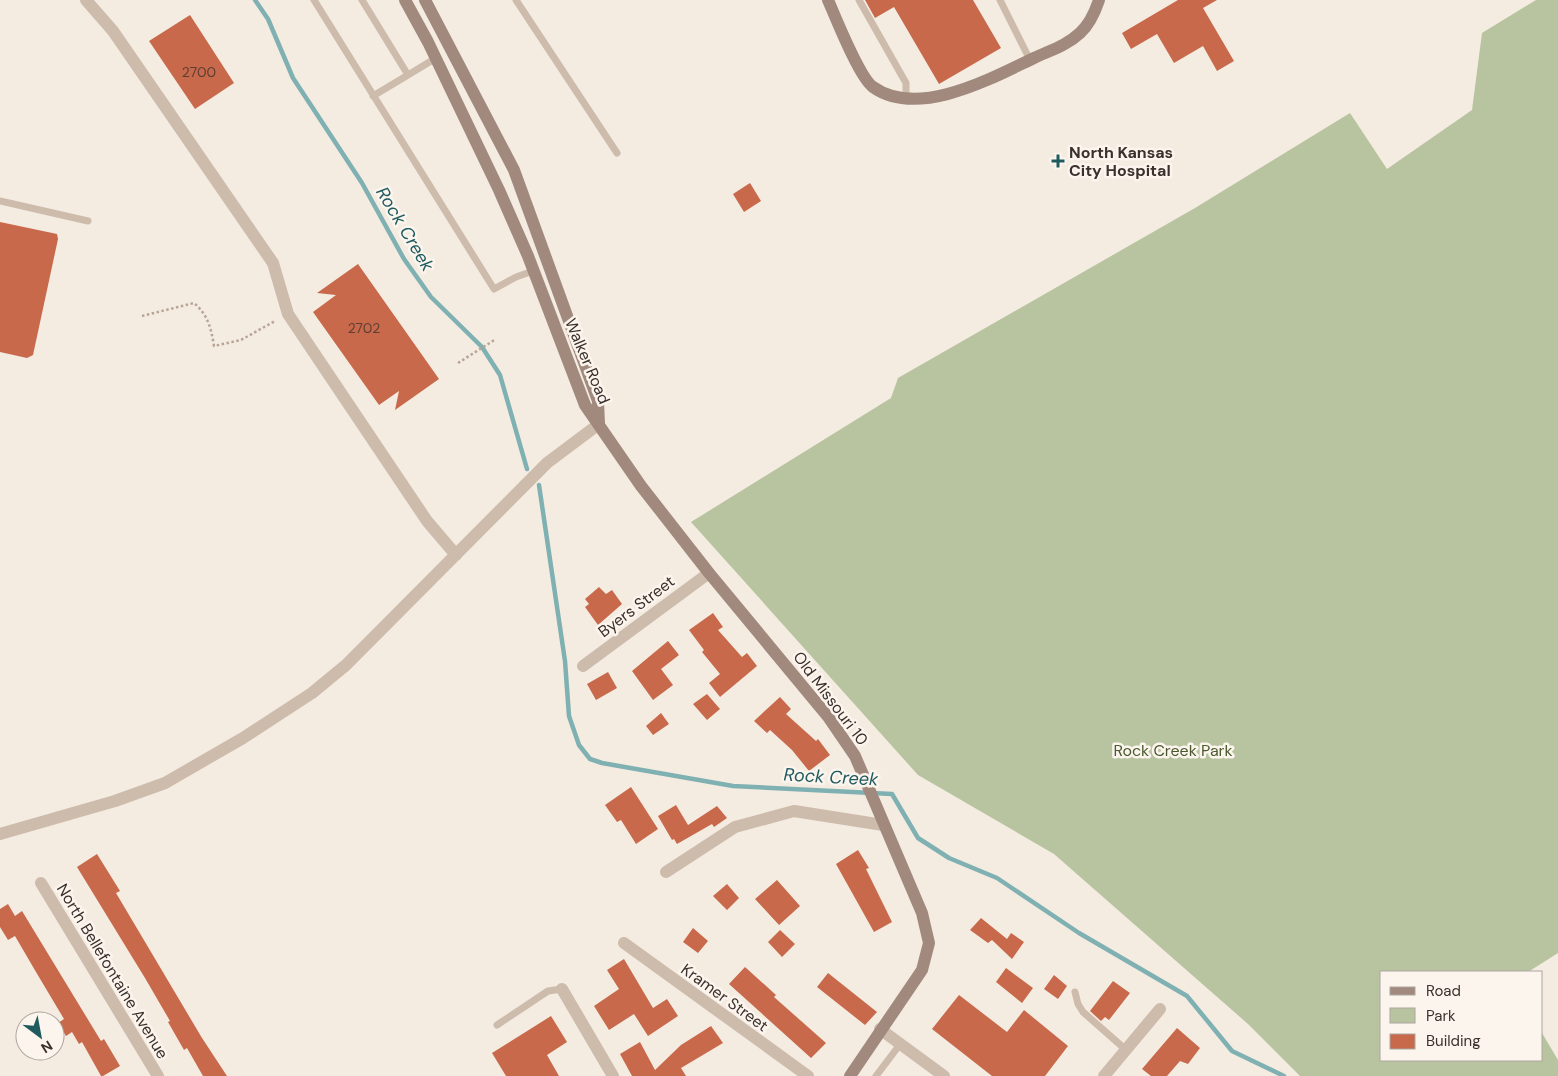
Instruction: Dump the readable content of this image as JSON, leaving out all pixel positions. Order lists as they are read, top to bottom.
{
  "streets": {
    "street": [
      "Walker Road",
      "Byers Street",
      "Old Missouri 10",
      "North Bellefontaine Avenue",
      "Kramer Street"
    ]
  },
  "crossings": [
    ["Walker Road", "Old Missouri 10"],
    ["Byers Street", "Old Missouri 10"]
  ],
  "water": ["Rock Creek"],
  "parks": ["Rock Creek Park"],
  "places": {
    "health": ["North Kansas City Hospital"]
  },
  "house_numbers": ["2700", "2702"],
  "legend": ["Road", "Park", "Building"],
  "north": "bottom right"
}
